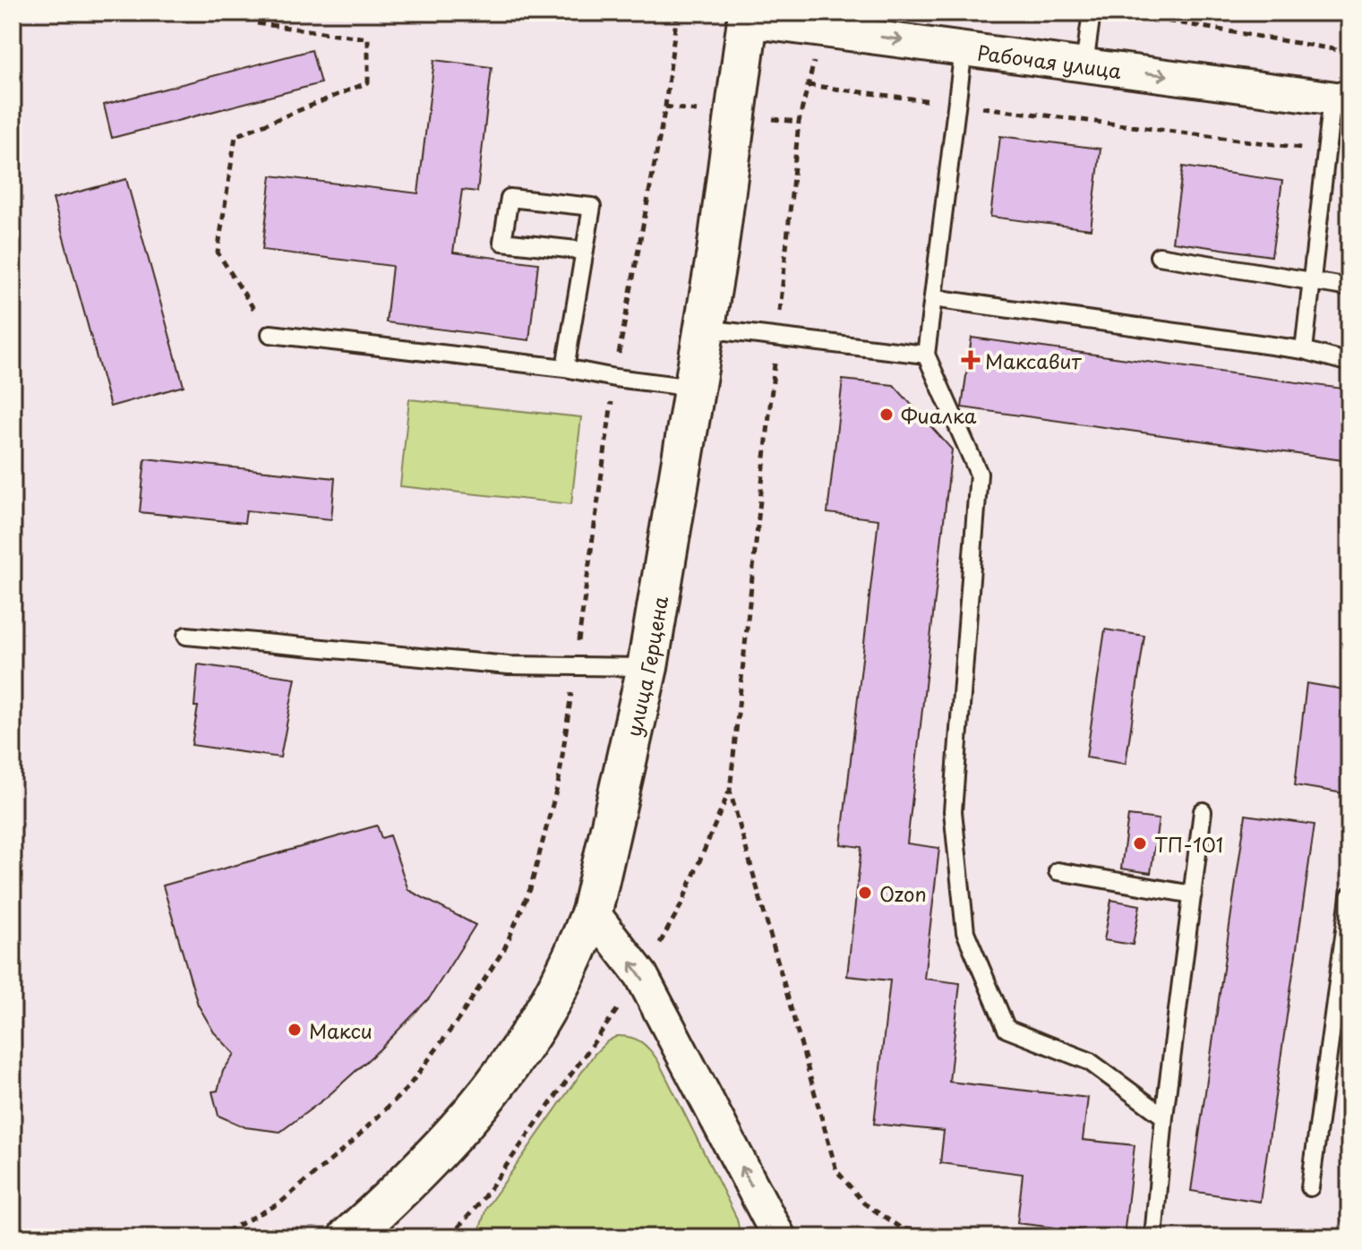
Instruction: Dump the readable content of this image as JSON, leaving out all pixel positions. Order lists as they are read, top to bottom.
{
  "streets": {
    "main road": ["улица Герцена"],
    "street": ["Рабочая улица"]
  },
  "crossings": [
    ["Рабочая улица", "улица Герцена"]
  ],
  "one_way": ["Рабочая улица"],
  "places": {
    "health": ["Максавит"],
    "other": [
      "Фиалка",
      "ТП-101",
      "Ozon",
      "Макси"
    ]
  }
}
